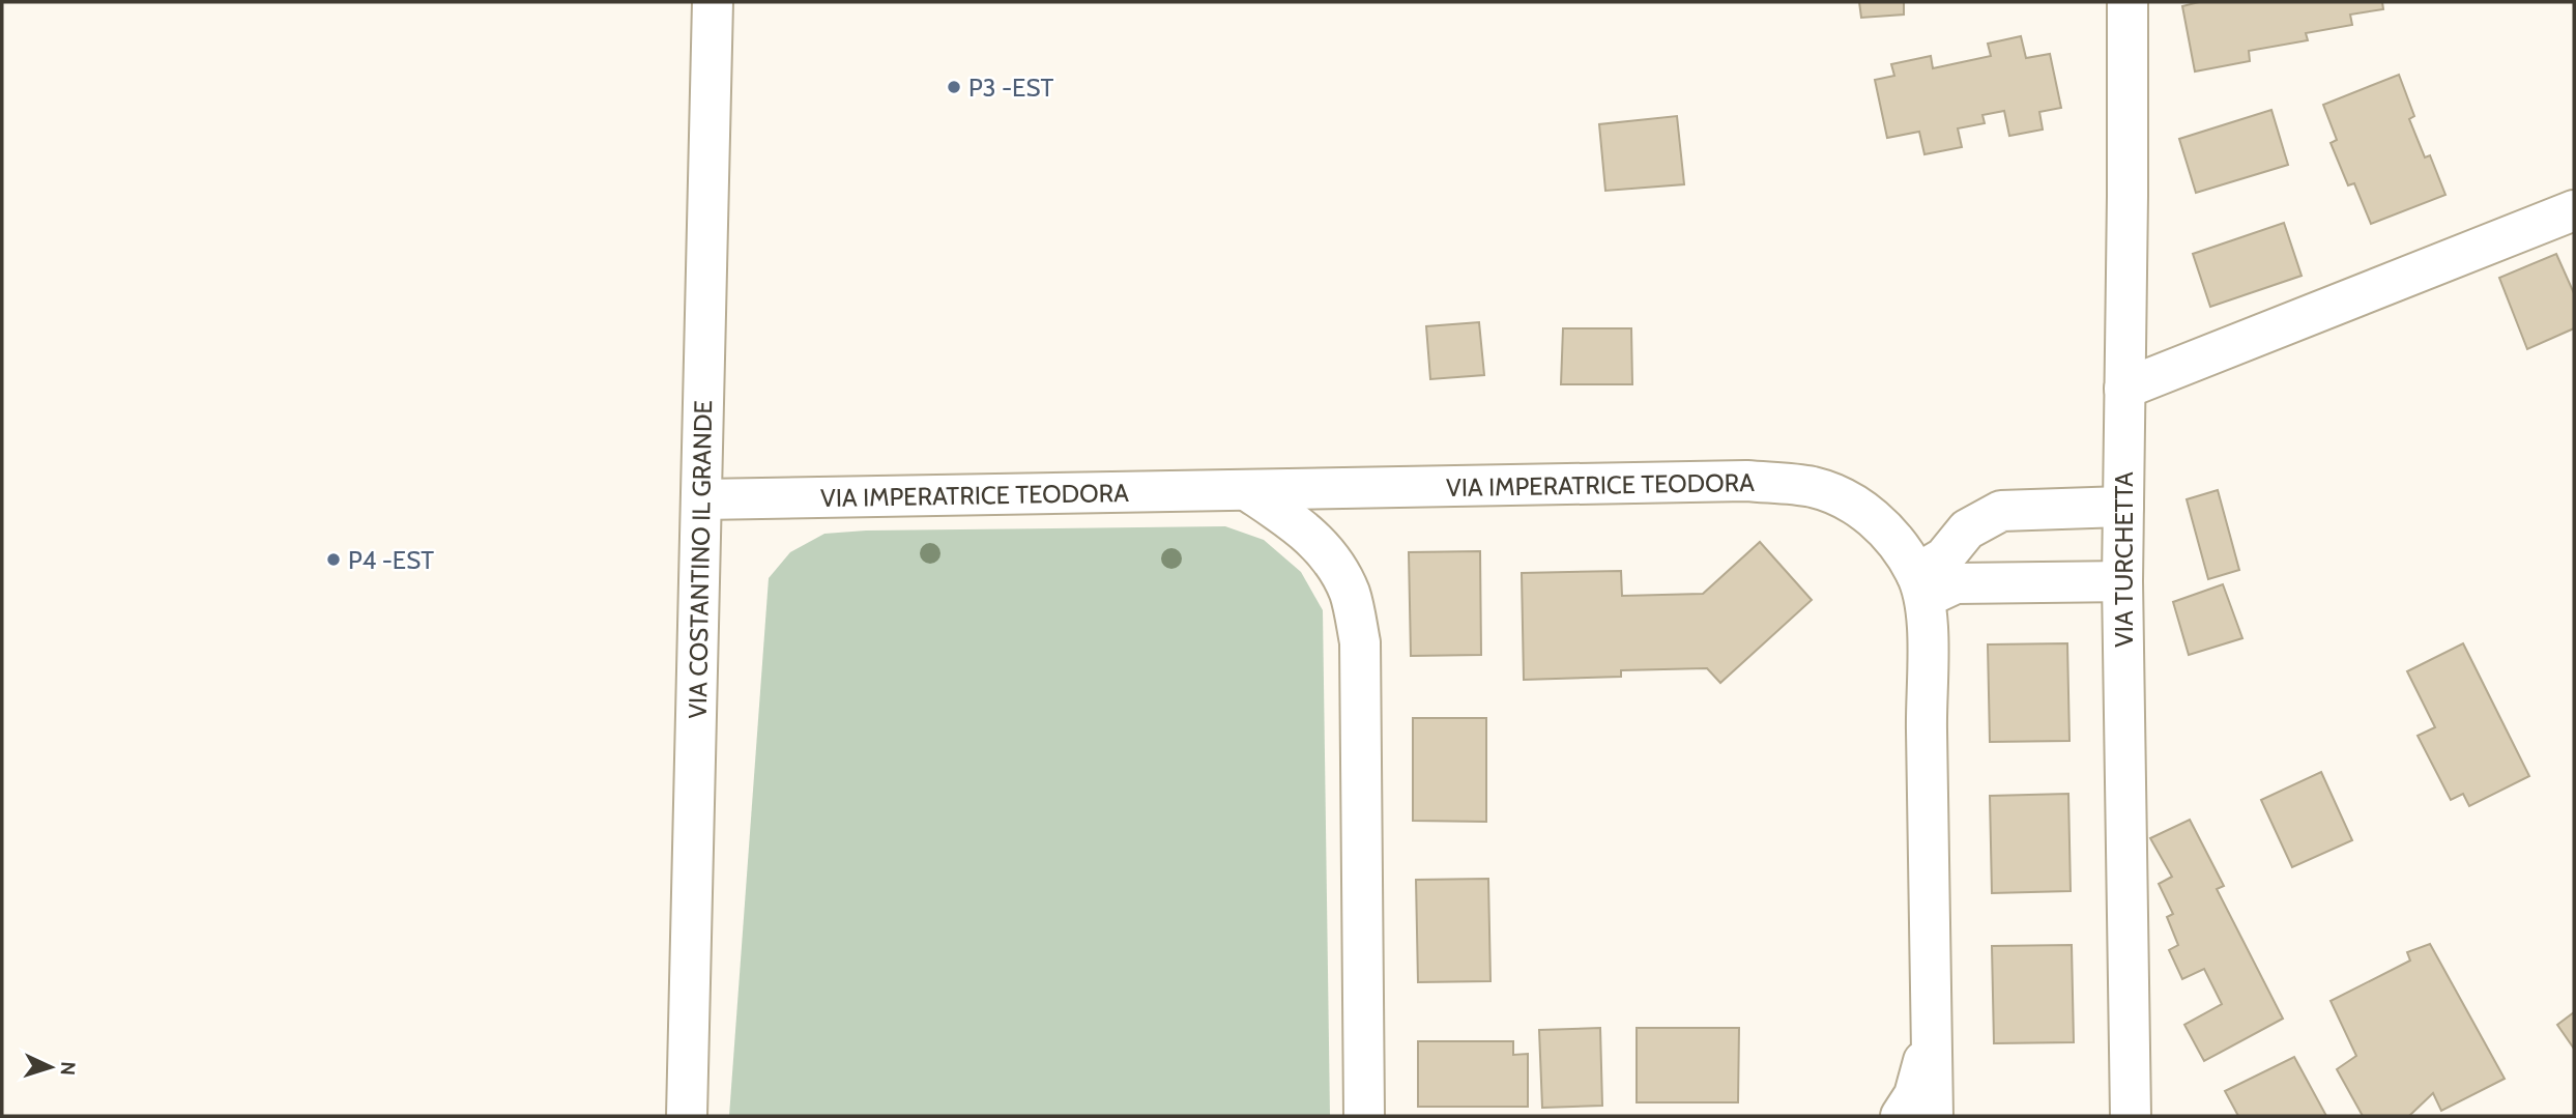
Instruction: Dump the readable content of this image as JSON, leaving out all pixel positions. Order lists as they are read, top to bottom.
{
  "streets": {
    "street": ["VIA IMPERATRICE TEODORA", "VIA COSTANTINO IL GRANDE", "VIA TURCHETTA"]
  },
  "crossings": [
    ["VIA IMPERATRICE TEODORA", "VIA COSTANTINO IL GRANDE"]
  ],
  "places": ["P3 -EST", "P4 -EST"],
  "north": "right"
}
